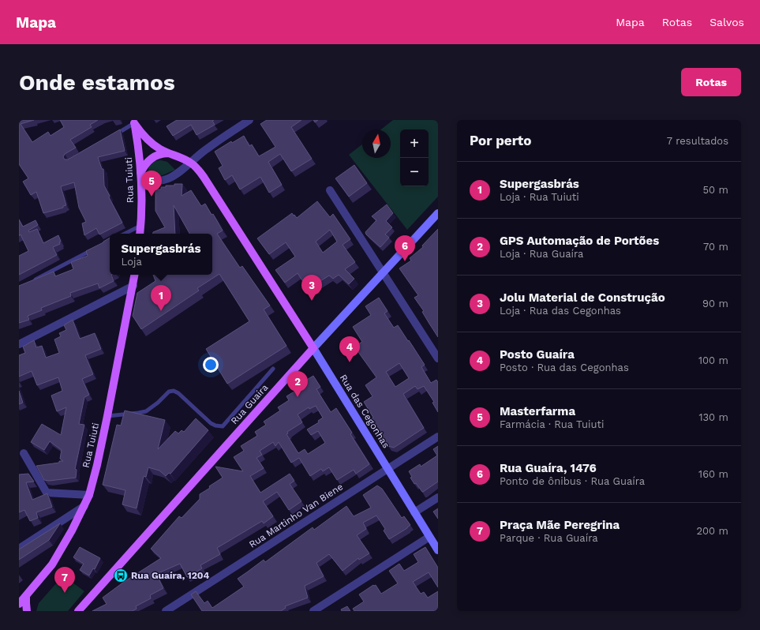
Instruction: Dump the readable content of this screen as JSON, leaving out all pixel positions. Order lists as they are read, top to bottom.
{
  "streets": {
    "main road": ["Rua Tuiuti", "Rua Guaíra", "Rua das Cegonhas"],
    "street": ["Rua Martinho Van Biene"]
  },
  "crossings": [
    ["Rua Guaíra", "Rua das Cegonhas"],
    ["Rua das Cegonhas", "Rua Martinho Van Biene"]
  ],
  "places": {
    "bus stop": ["Rua Guaíra, 1204"]
  },
  "north": "top",
  "page": {
    "header": "Mapa",
    "nav": ["Mapa", "Rotas", "Salvos"],
    "buttons": "Rotas",
    "title": "Onde estamos",
    "heading": ["Por perto", "7 resultados"],
    "map_buttons": ["+", "−"],
    "list": [
      {
        "mark": "1",
        "name": "Supergasbrás",
        "note": "Loja · Rua Tuiuti",
        "value": "50 m"
      },
      {
        "mark": "2",
        "name": "GPS Automação de Portões",
        "note": "Loja · Rua Guaíra",
        "value": "70 m"
      },
      {
        "mark": "3",
        "name": "Jolu Material de Construção",
        "note": "Loja · Rua das Cegonhas",
        "value": "90 m"
      },
      {
        "mark": "4",
        "name": "Posto Guaíra",
        "note": "Posto · Rua das Cegonhas",
        "value": "100 m"
      },
      {
        "mark": "5",
        "name": "Masterfarma",
        "note": "Farmácia · Rua Tuiuti",
        "value": "130 m"
      },
      {
        "mark": "6",
        "name": "Rua Guaíra, 1476",
        "note": "Ponto de ônibus · Rua Guaíra",
        "value": "160 m"
      },
      {
        "mark": "7",
        "name": "Praça Mãe Peregrina",
        "note": "Parque · Rua Guaíra",
        "value": "200 m"
      }
    ],
    "pins": [
      "5",
      "6",
      "3",
      "1",
      "4",
      "2",
      "7"
    ],
    "popup": ["Supergasbrás", "Loja"]
  }
}
